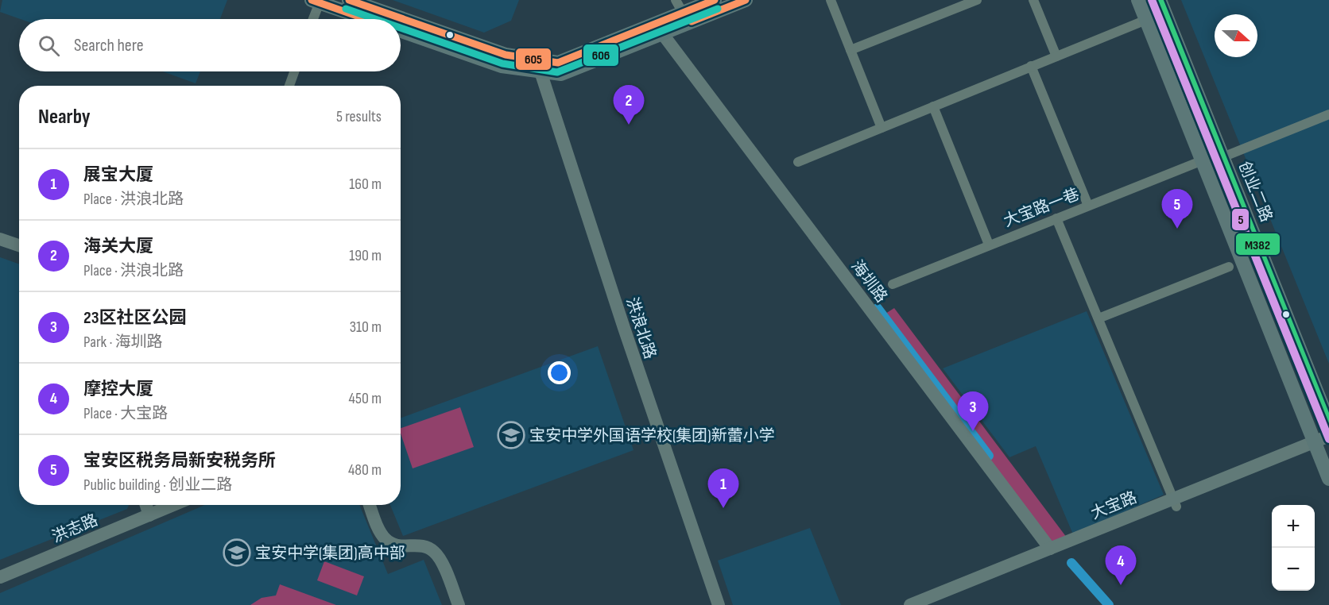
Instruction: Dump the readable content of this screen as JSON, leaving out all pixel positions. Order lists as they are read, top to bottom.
{
  "streets": {
    "main road": [
      "创业二路",
      "海圳路",
      "洪浪北路",
      "大宝路",
      "洪志路"
    ],
    "street": ["大宝路一巷"]
  },
  "crossings": [
    ["海圳路", "大宝路"]
  ],
  "places": {
    "school or university": ["宝安中学外国语学校(集团)新蕾小学", "宝安中学(集团)高中部"]
  },
  "lines": [
    "metro line 5",
    "transit line 605",
    "transit line M382",
    "transit line 606"
  ],
  "north": "right",
  "page": {
    "search": "Search here",
    "pins": [
      "2",
      "5",
      "3",
      "1",
      "4"
    ],
    "heading": ["Nearby", "5 results"],
    "list": [
      {
        "mark": "1",
        "name": "展宝大厦",
        "note": "Place · 洪浪北路",
        "value": "160 m"
      },
      {
        "mark": "2",
        "name": "海关大厦",
        "note": "Place · 洪浪北路",
        "value": "190 m"
      },
      {
        "mark": "3",
        "name": "23区社区公园",
        "note": "Park · 海圳路",
        "value": "310 m"
      },
      {
        "mark": "4",
        "name": "摩控大厦",
        "note": "Place · 大宝路",
        "value": "450 m"
      },
      {
        "mark": "5",
        "name": "宝安区税务局新安税务所",
        "note": "Public building · 创业二路",
        "value": "480 m"
      }
    ],
    "map_buttons": ["+", "−"]
  }
}
